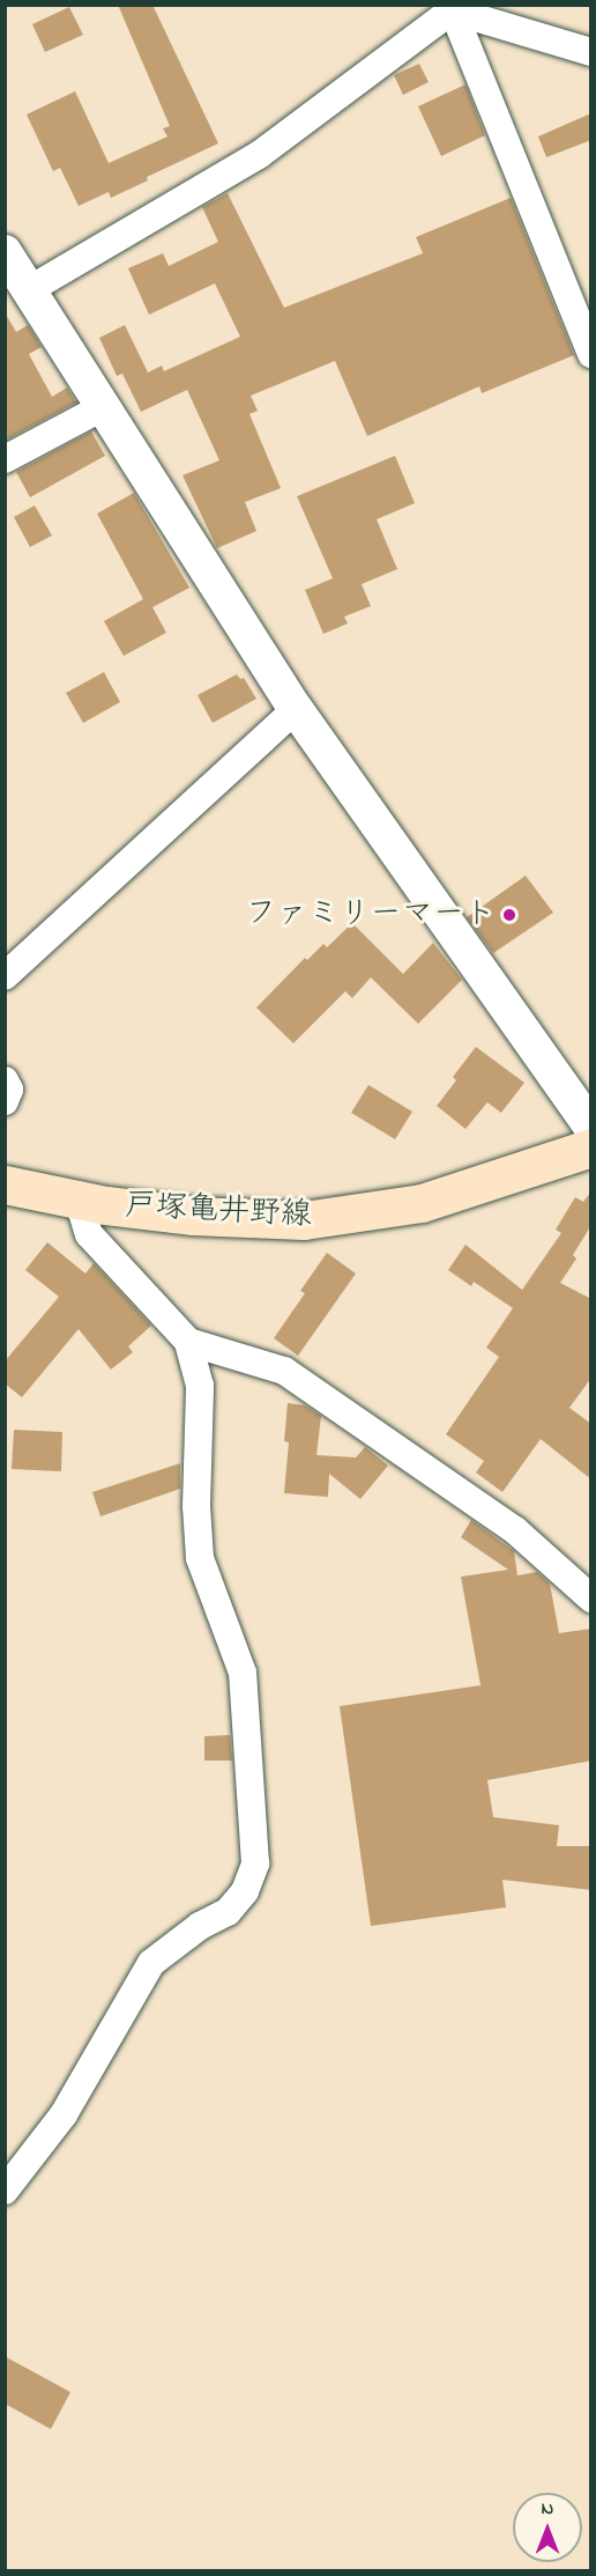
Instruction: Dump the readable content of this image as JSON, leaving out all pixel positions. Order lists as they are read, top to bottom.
{
  "streets": {
    "main road": ["戸塚亀井野線"]
  },
  "places": ["ファミリーマート"],
  "north": "top"
}
